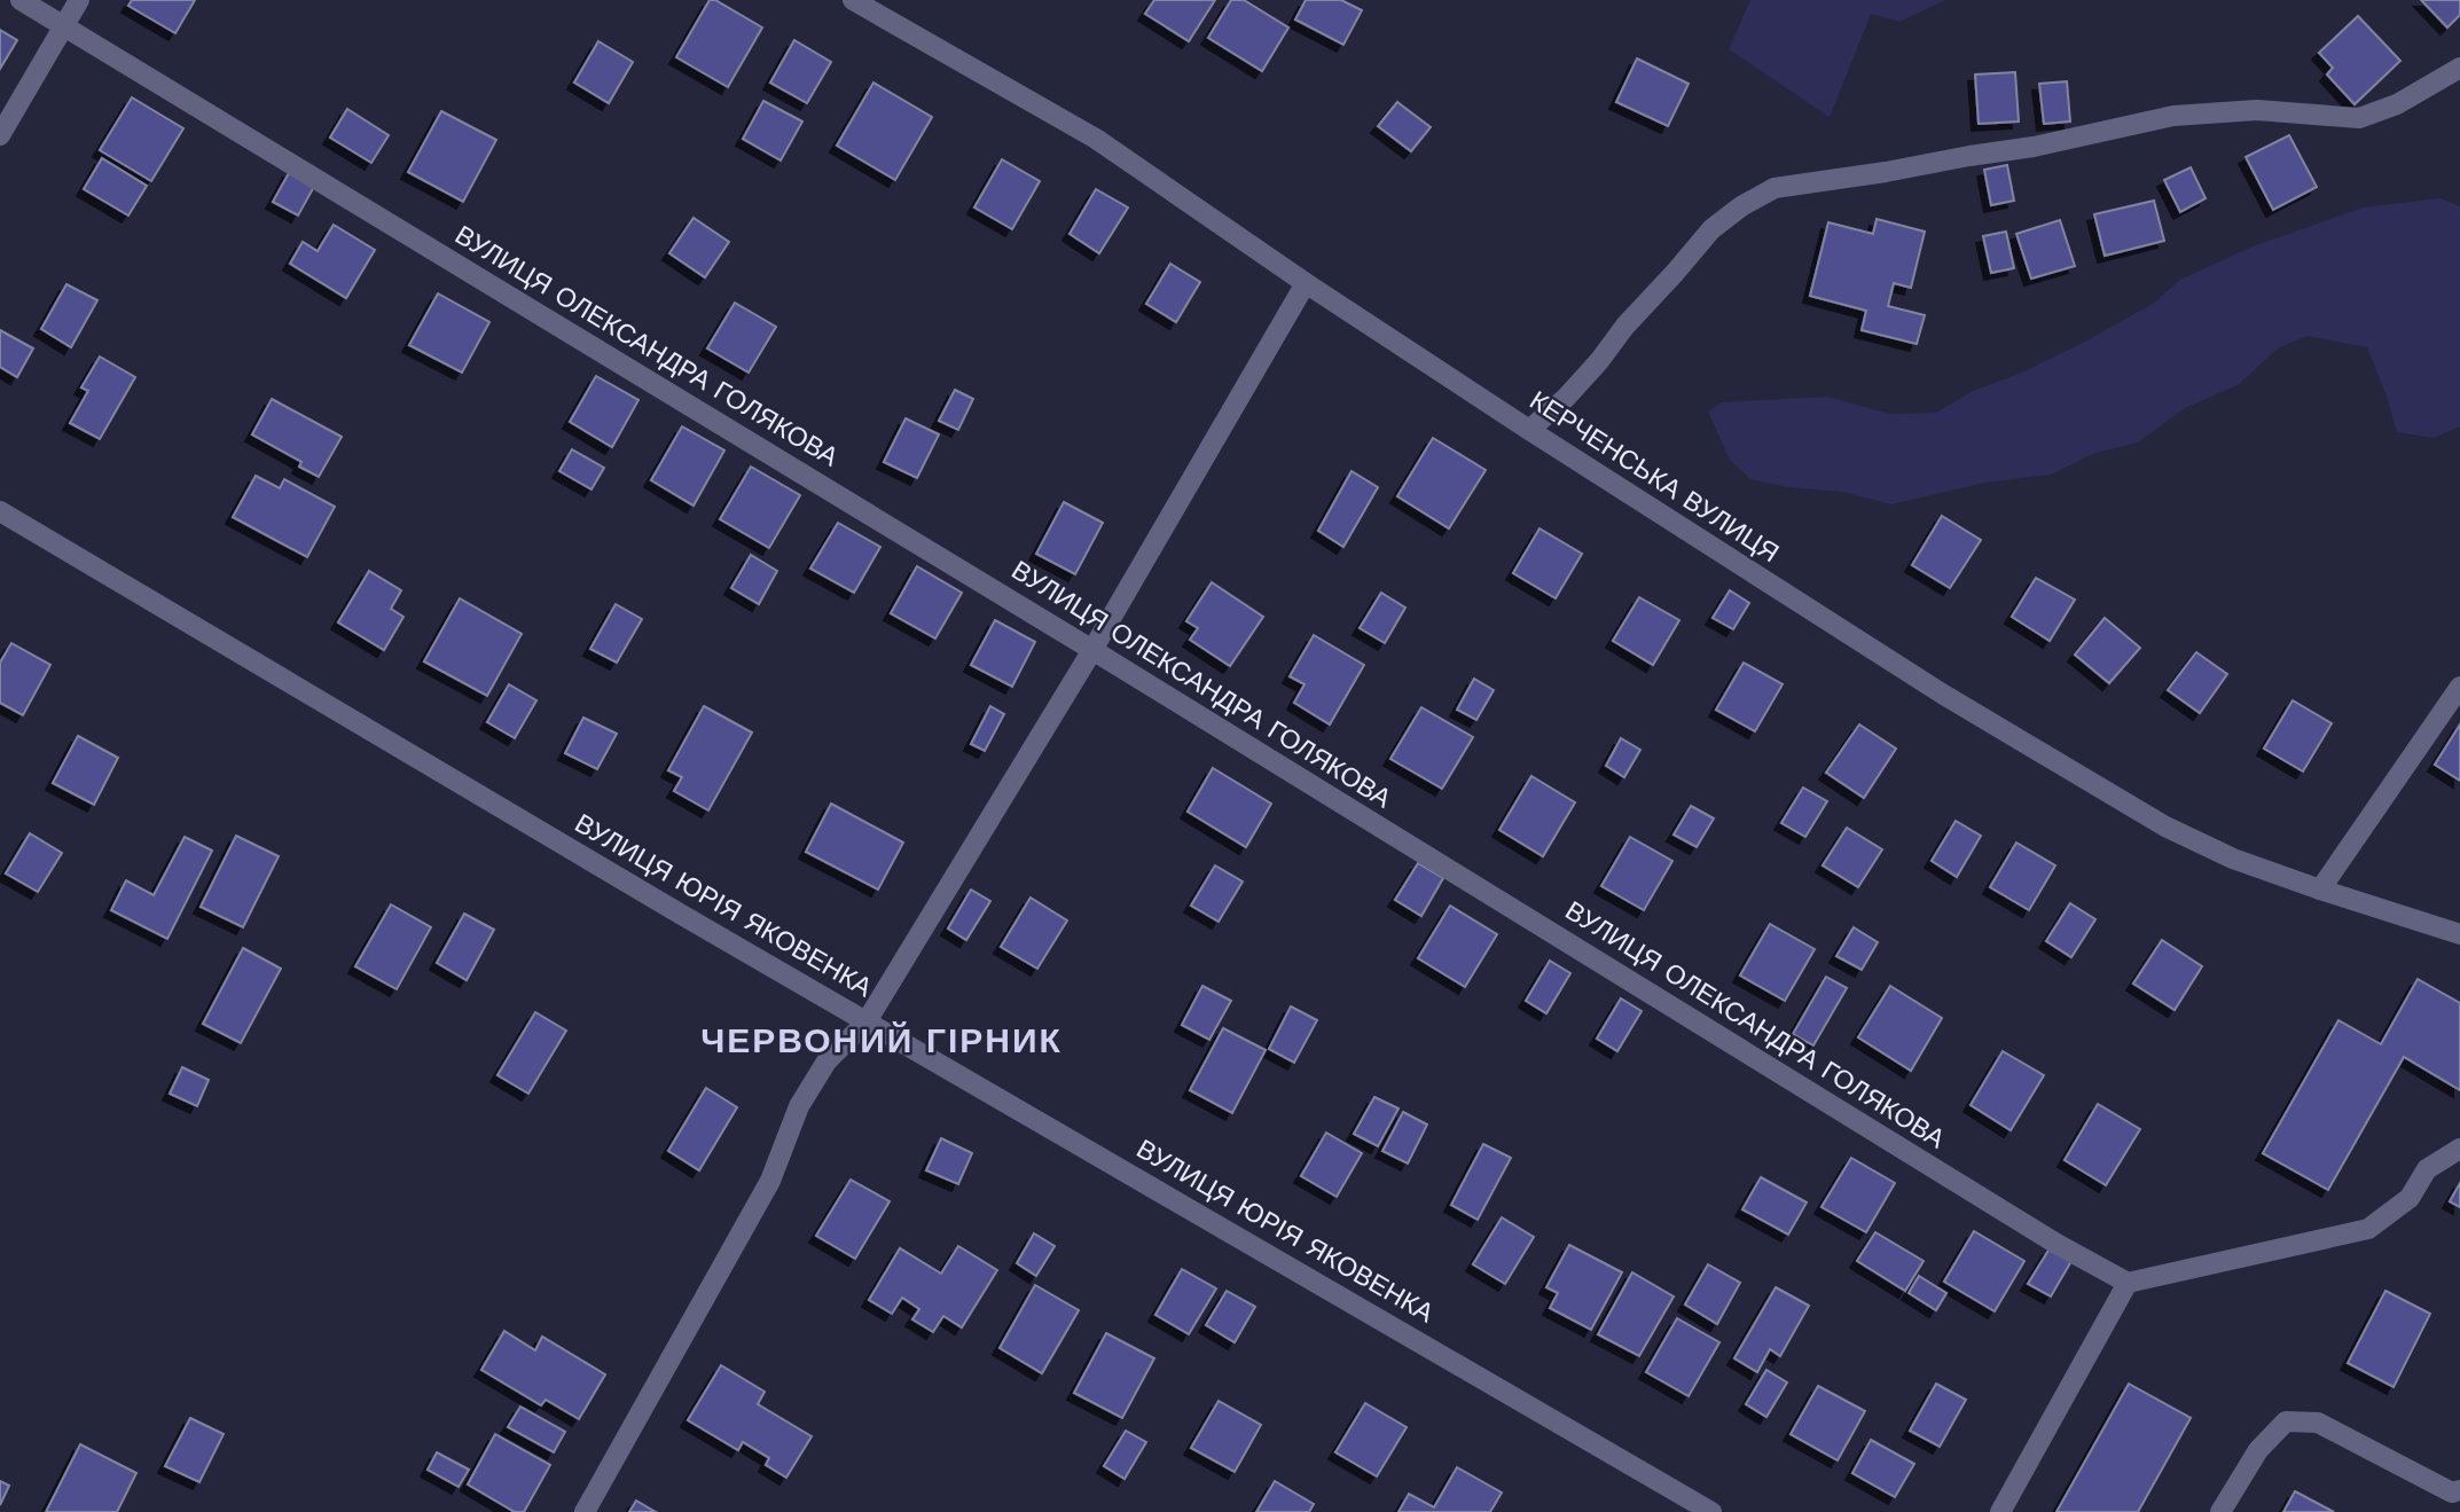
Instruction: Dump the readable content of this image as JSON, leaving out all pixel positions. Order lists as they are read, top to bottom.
{
  "streets": {
    "street": ["ВУЛИЦЯ ОЛЕКСАНДРА ГОЛЯКОВА", "КЕРЧЕНСЬКА ВУЛИЦЯ", "ВУЛИЦЯ ЮРІЯ ЯКОВЕНКА"]
  },
  "districts": ["ЧЕРВОНИЙ ГІРНИК"]
}
